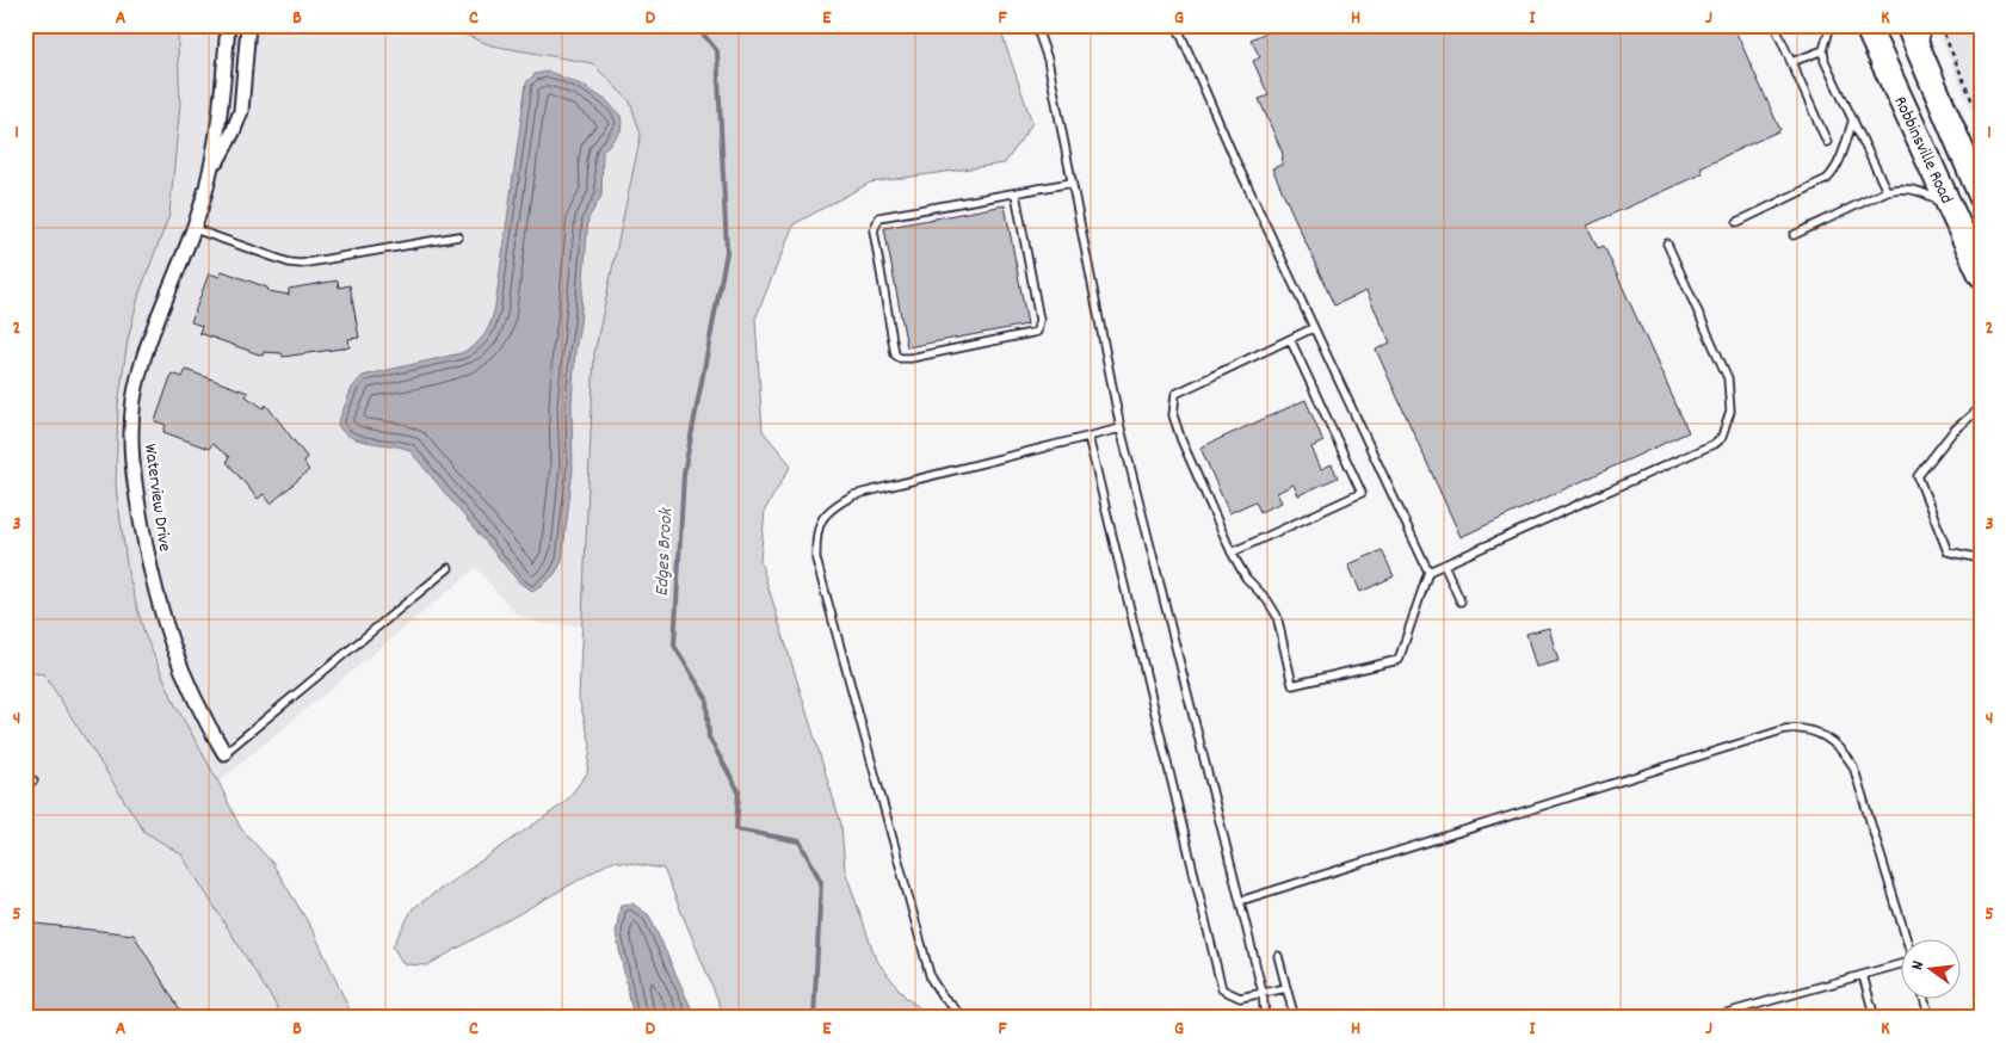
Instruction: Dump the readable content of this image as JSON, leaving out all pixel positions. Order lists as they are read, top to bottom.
{
  "streets": {
    "highway": ["Robbinsville Road"],
    "street": ["Waterview Drive"]
  },
  "water": ["Edges Brook"],
  "north": "left",
  "grid": {
    "columns": [
      "A",
      "B",
      "C",
      "D",
      "E",
      "F",
      "G",
      "H",
      "I",
      "J",
      "K"
    ],
    "rows": [
      "1",
      "2",
      "3",
      "4",
      "5"
    ]
  }
}
